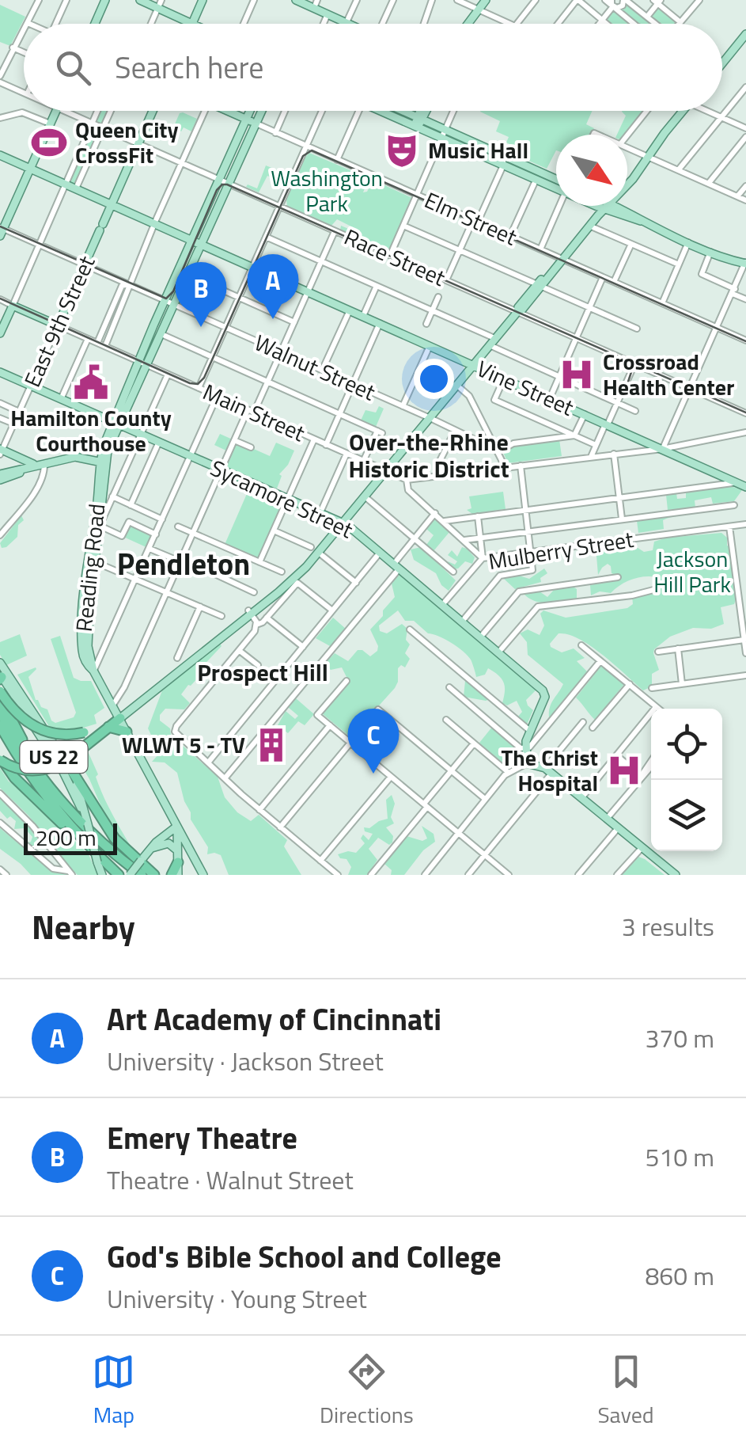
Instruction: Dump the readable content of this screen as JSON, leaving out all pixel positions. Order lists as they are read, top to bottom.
{
  "streets": {
    "main road": [
      "Elm Street",
      "East 9th Street",
      "Vine Street",
      "Main Street",
      "Sycamore Street",
      "Reading Road",
      "US 22"
    ],
    "street": ["Race Street", "Walnut Street", "Mulberry Street"]
  },
  "crossings": [
    ["Race Street", "East 9th Street"],
    ["East 9th Street", "Walnut Street"],
    ["East 9th Street", "Vine Street"],
    ["East 9th Street", "Main Street"],
    ["East 9th Street", "Sycamore Street"],
    ["Main Street", "Mulberry Street"],
    ["Main Street", "Reading Road"],
    ["Sycamore Street", "Mulberry Street"],
    ["Sycamore Street", "Reading Road"]
  ],
  "districts": ["Over-the-Rhine Historic District", "Pendleton", "Prospect Hill"],
  "parks": ["Washington Park", "Jackson Hill Park"],
  "places": {
    "sports": ["Queen City CrossFit"],
    "theatre": ["Music Hall"],
    "hospital": ["Crossroad Health Center", "The Christ Hospital"],
    "public building": ["Hamilton County Courthouse"],
    "building": ["WLWT 5 - TV"]
  },
  "scale_bar": "200 m",
  "north": "bottom right",
  "page": {
    "search": "Search here",
    "pins": ["A", "B", "C"],
    "scale": "200 m",
    "heading": ["Nearby", "3 results"],
    "list": [
      {
        "mark": "A",
        "name": "Art Academy of Cincinnati",
        "note": "University · Jackson Street",
        "value": "370 m"
      },
      {
        "mark": "B",
        "name": "Emery Theatre",
        "note": "Theatre · Walnut Street",
        "value": "510 m"
      },
      {
        "mark": "C",
        "name": "God's Bible School and College",
        "note": "University · Young Street",
        "value": "860 m"
      }
    ],
    "nav": ["Map", "Directions", "Saved"]
  }
}
